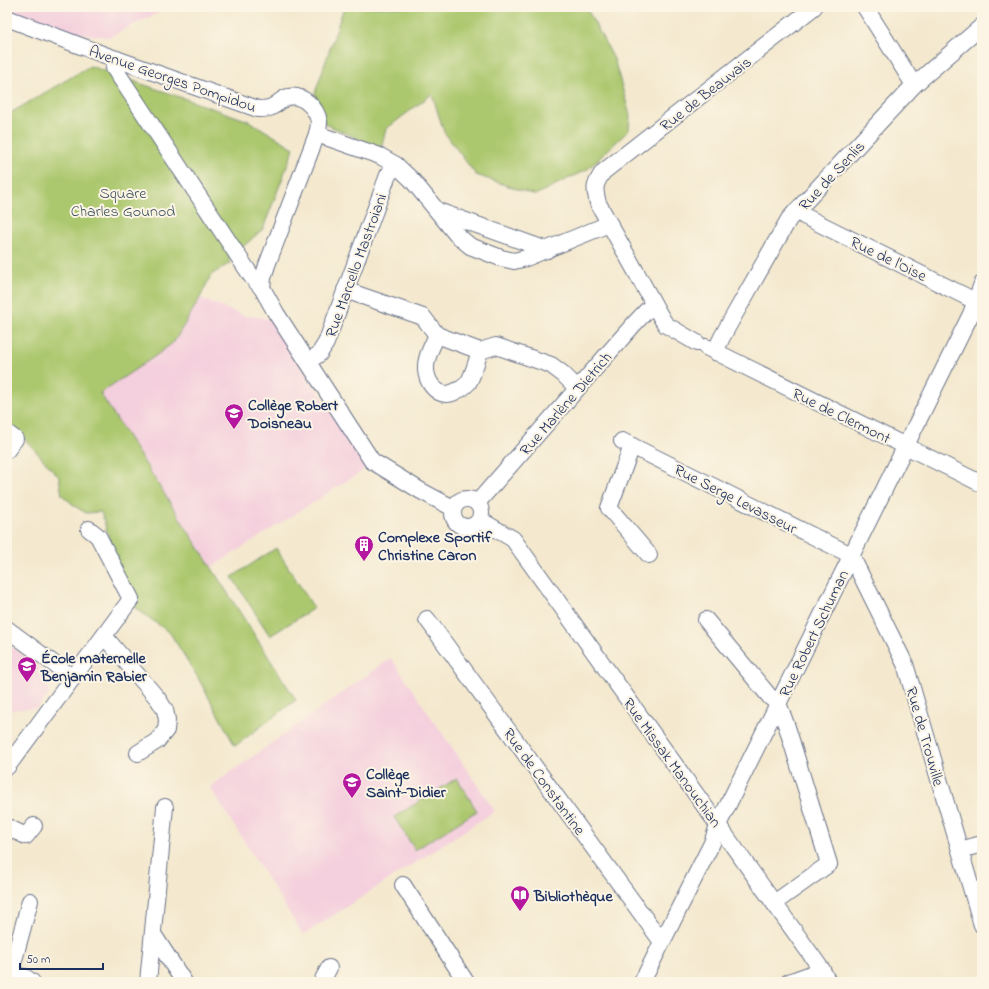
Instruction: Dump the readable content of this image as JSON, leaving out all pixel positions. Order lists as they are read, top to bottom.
{
  "streets": {
    "street": [
      "Avenue Georges Pompidou",
      "Rue de Beauvais",
      "Rue de Senlis",
      "Rue de l'Oise",
      "Rue Marcello Mastroiani",
      "Rue Marlène Dietrich",
      "Rue de Clermont",
      "Rue Serge Levasseur",
      "Rue Robert Schuman",
      "Rue de Trouville",
      "Rue Missak Manouchian",
      "Rue de Constantine"
    ]
  },
  "crossings": [
    ["Rue de Beauvais", "Rue de Clermont"],
    ["Rue de Senlis", "Rue de l'Oise"],
    ["Rue de Senlis", "Rue de Clermont"],
    ["Rue de l'Oise", "Rue Robert Schuman"],
    ["Rue Marlène Dietrich", "Rue de Clermont"],
    ["Rue Marlène Dietrich", "Rue Missak Manouchian"],
    ["Rue de Clermont", "Rue Robert Schuman"],
    ["Rue Serge Levasseur", "Rue Robert Schuman"],
    ["Rue Serge Levasseur", "Rue de Trouville"],
    ["Rue Robert Schuman", "Rue de Trouville"],
    ["Rue Robert Schuman", "Rue Missak Manouchian"],
    ["Rue Robert Schuman", "Rue de Constantine"]
  ],
  "parks": ["Square Charles Gounod"],
  "places": {
    "school or university": ["Collège Robert Doisneau", "École maternelle Benjamin Rabier", "Collège Saint-Didier"],
    "building": ["Complexe Sportif Christine Caron"],
    "library": ["Bibliothèque"]
  },
  "scale_bar": "50 m"
}
